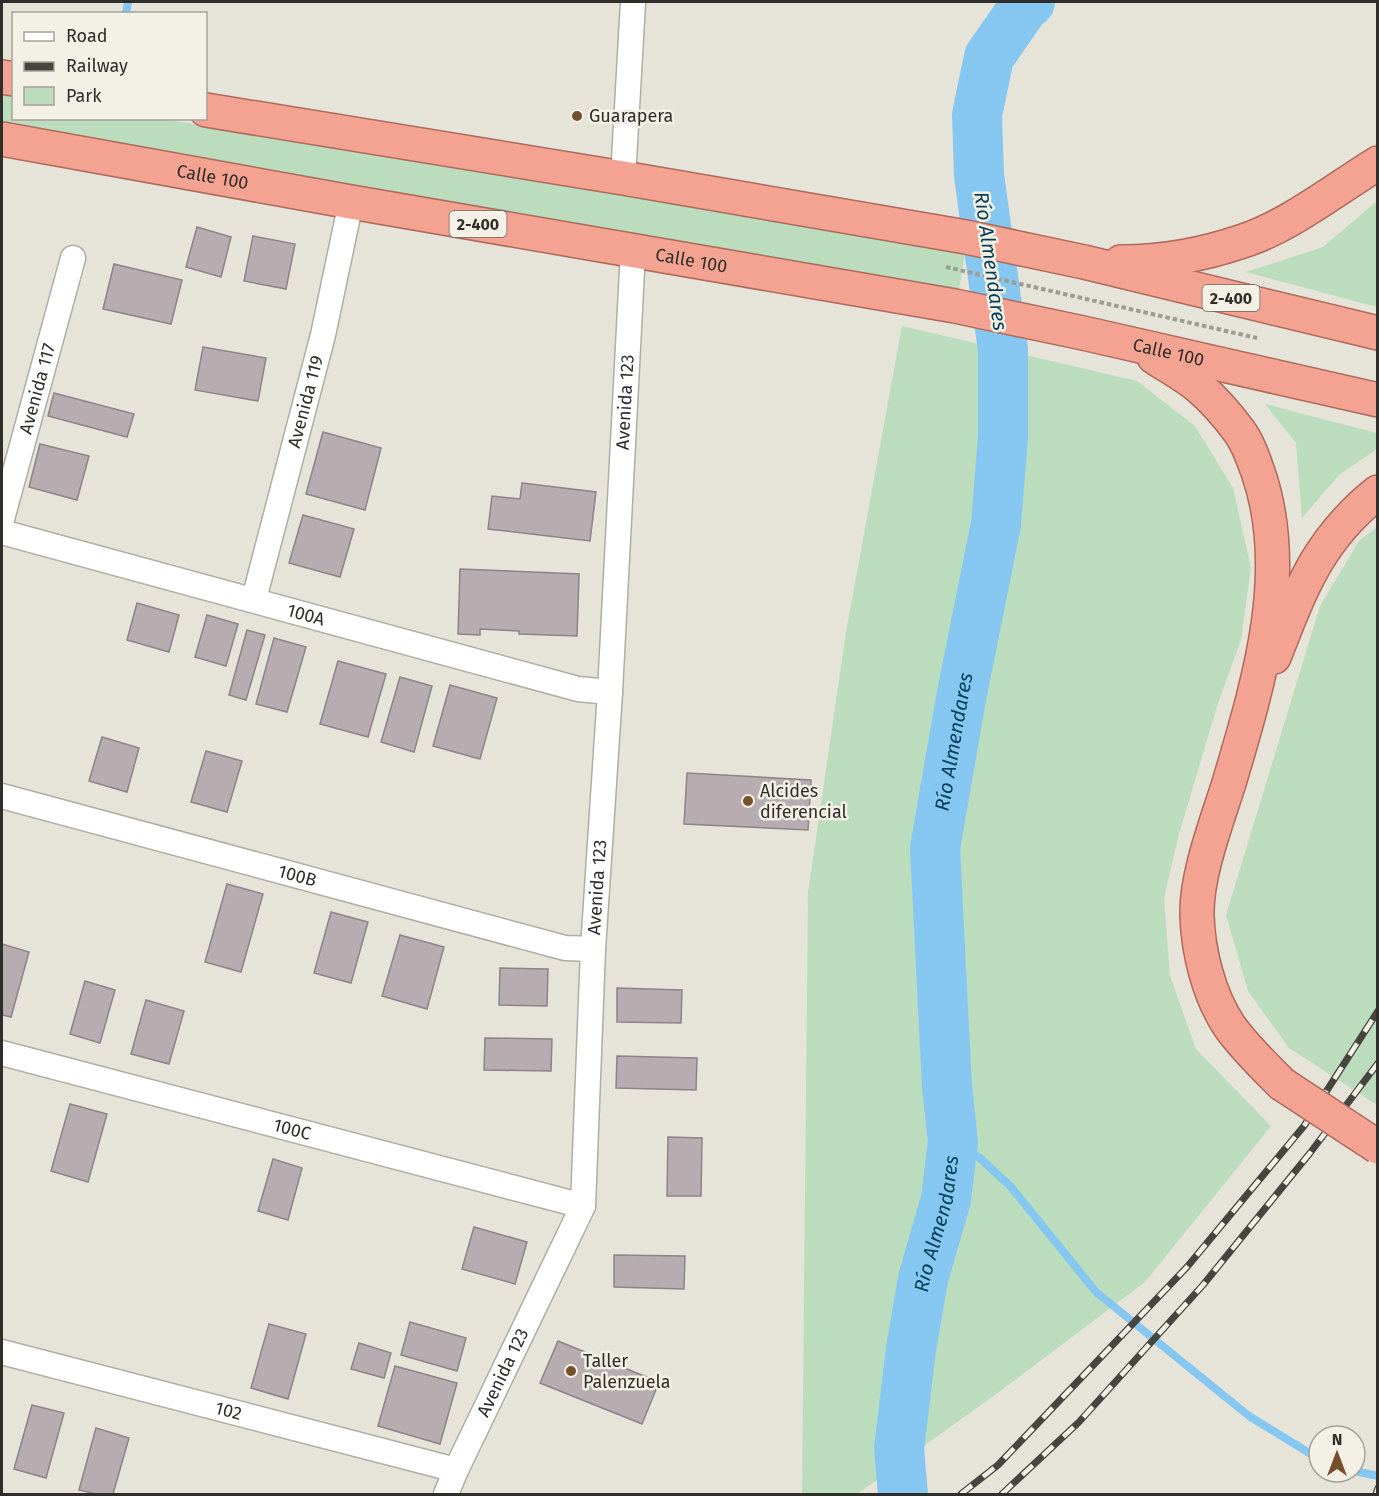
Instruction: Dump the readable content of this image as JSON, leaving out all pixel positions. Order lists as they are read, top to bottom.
{
  "streets": {
    "highway": ["Calle 100", "2-400"],
    "street": [
      "Avenida 117",
      "Avenida 119",
      "Avenida 123",
      "100A",
      "100B",
      "100C",
      "102"
    ]
  },
  "crossings": [
    ["Calle 100", "Avenida 119"],
    ["Calle 100", "Avenida 123"],
    ["Avenida 119", "100A"],
    ["Avenida 123", "100A"],
    ["Avenida 123", "100B"],
    ["Avenida 123", "100C"],
    ["Avenida 123", "102"]
  ],
  "water": ["Río Almendares"],
  "places": ["Guarapera", "Alcides diferencial", "Taller Palenzuela"],
  "legend": ["Road", "Railway", "Park"],
  "north": "top"
}
